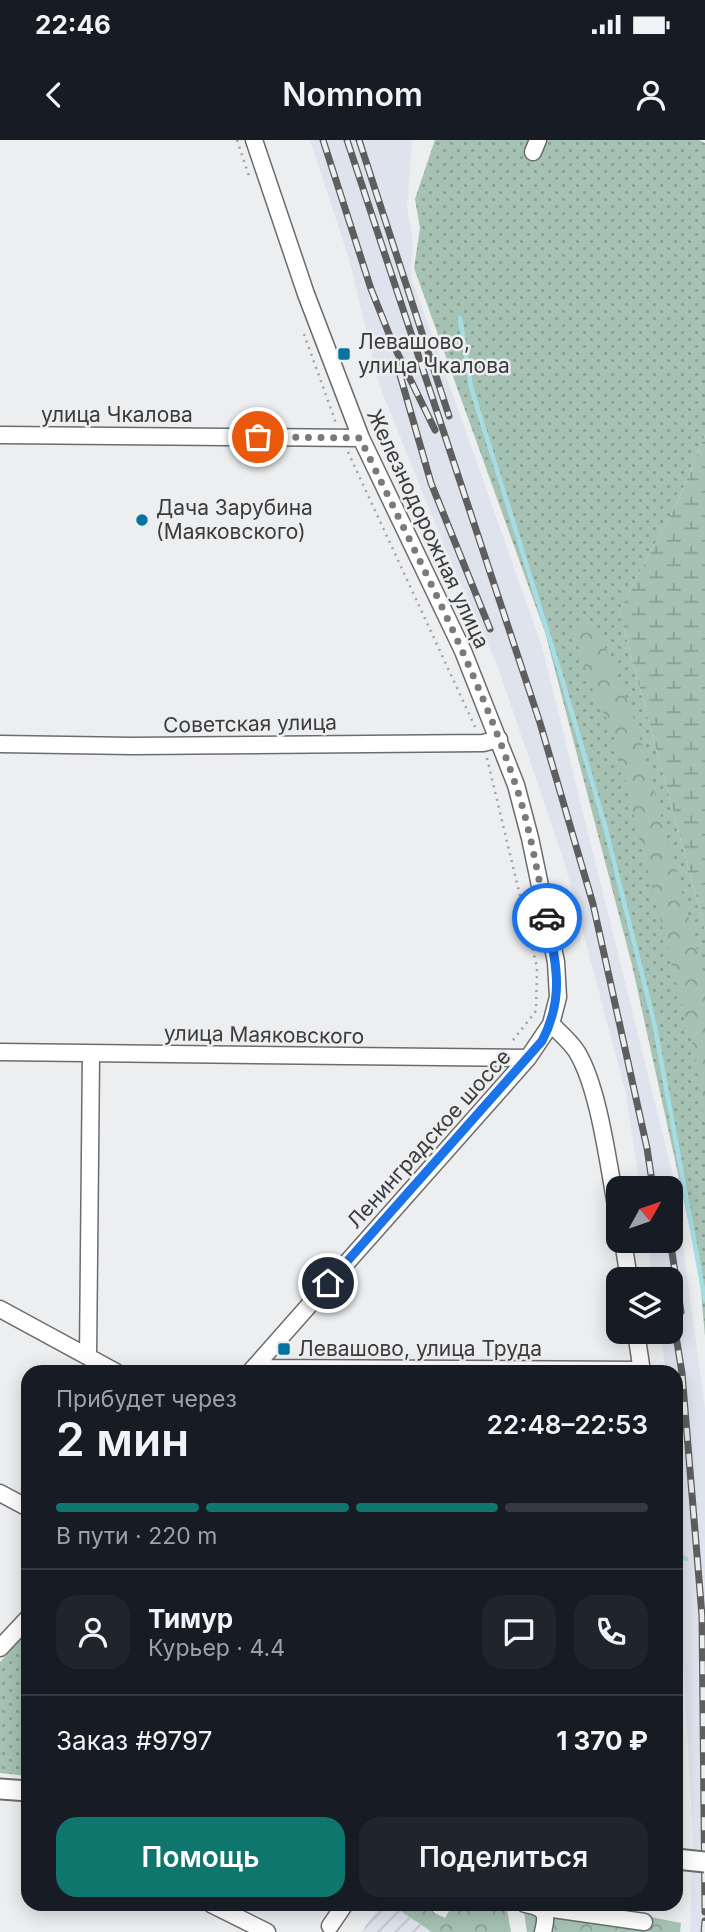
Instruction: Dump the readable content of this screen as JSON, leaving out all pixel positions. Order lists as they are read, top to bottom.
{
  "streets": {
    "street": [
      "улица Чкалова",
      "Железнодорожная улица",
      "Советская улица",
      "улица Маяковского",
      "Ленинградское шоссе"
    ]
  },
  "crossings": [
    ["улица Чкалова", "Железнодорожная улица"],
    ["Железнодорожная улица", "Советская улица"],
    ["Железнодорожная улица", "Ленинградское шоссе"],
    ["улица Маяковского", "Ленинградское шоссе"]
  ],
  "places": {
    "transit": ["Левашово, улица Чкалова", "Левашово, улица Труда"],
    "other": ["Дача Зарубина (Маяковского)"]
  },
  "north": "top right",
  "page": {
    "status": "22:46",
    "header": "Nomnom",
    "heading": ["2 мин", "Прибудет через", "22:48–22:53"],
    "panel": [
      "Тимур",
      "Курьер · 4.4",
      "Заказ #9797",
      "1 370 ₽"
    ],
    "bar": "В пути · 220 m",
    "buttons": ["Помощь", "Поделиться"]
  }
}
